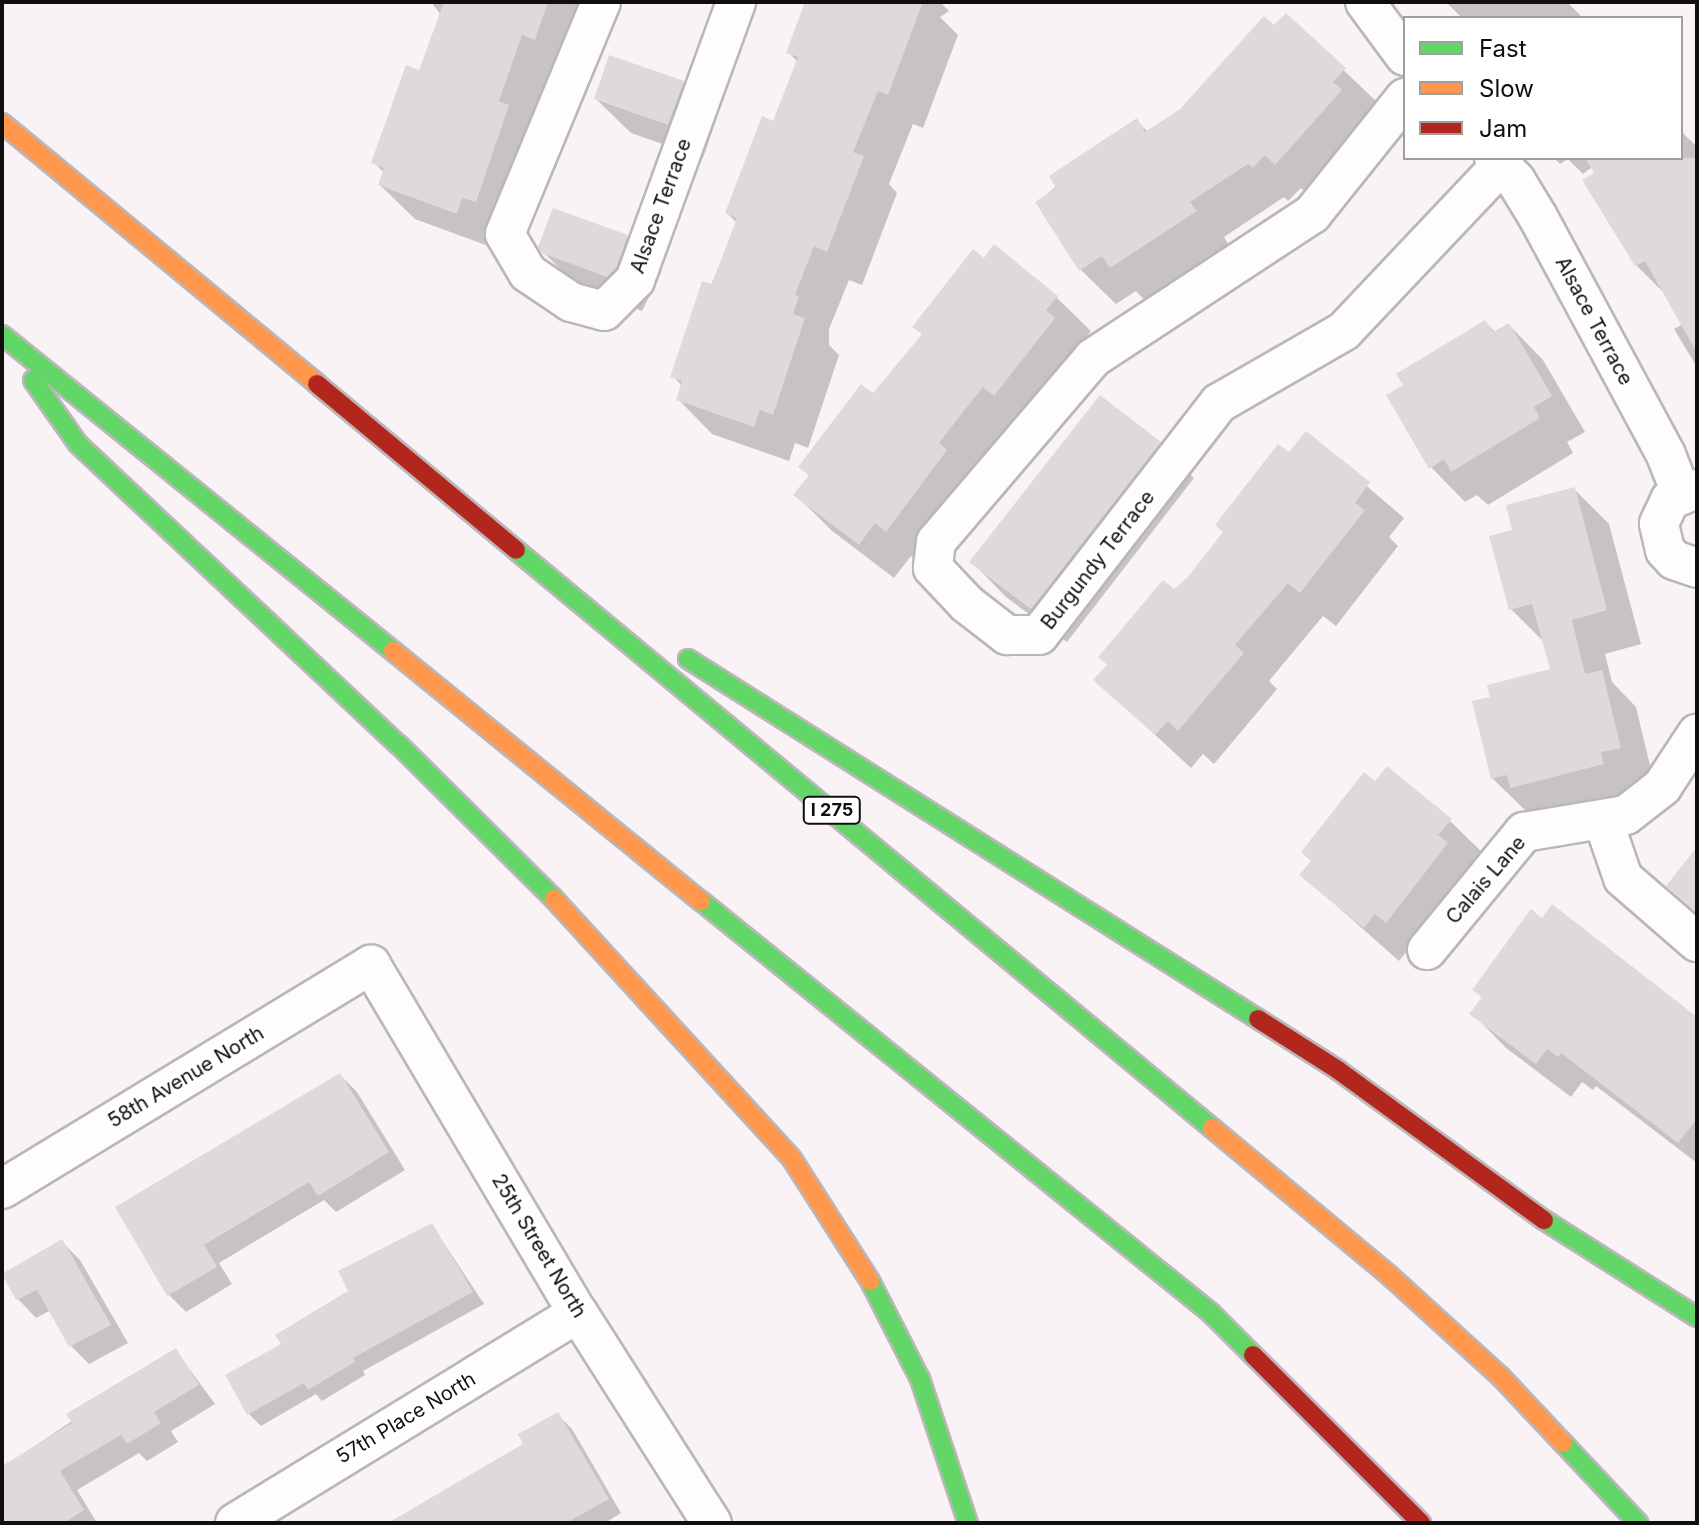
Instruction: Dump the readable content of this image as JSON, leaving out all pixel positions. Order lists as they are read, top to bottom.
{
  "streets": {
    "highway": ["I 275"],
    "street": [
      "Alsace Terrace",
      "Burgundy Terrace",
      "Calais Lane",
      "58th Avenue North",
      "25th Street North",
      "57th Place North"
    ]
  },
  "crossings": [
    ["Alsace Terrace", "Burgundy Terrace"],
    ["58th Avenue North", "25th Street North"],
    ["25th Street North", "57th Place North"]
  ],
  "legend": ["Fast", "Slow", "Jam"]
}
